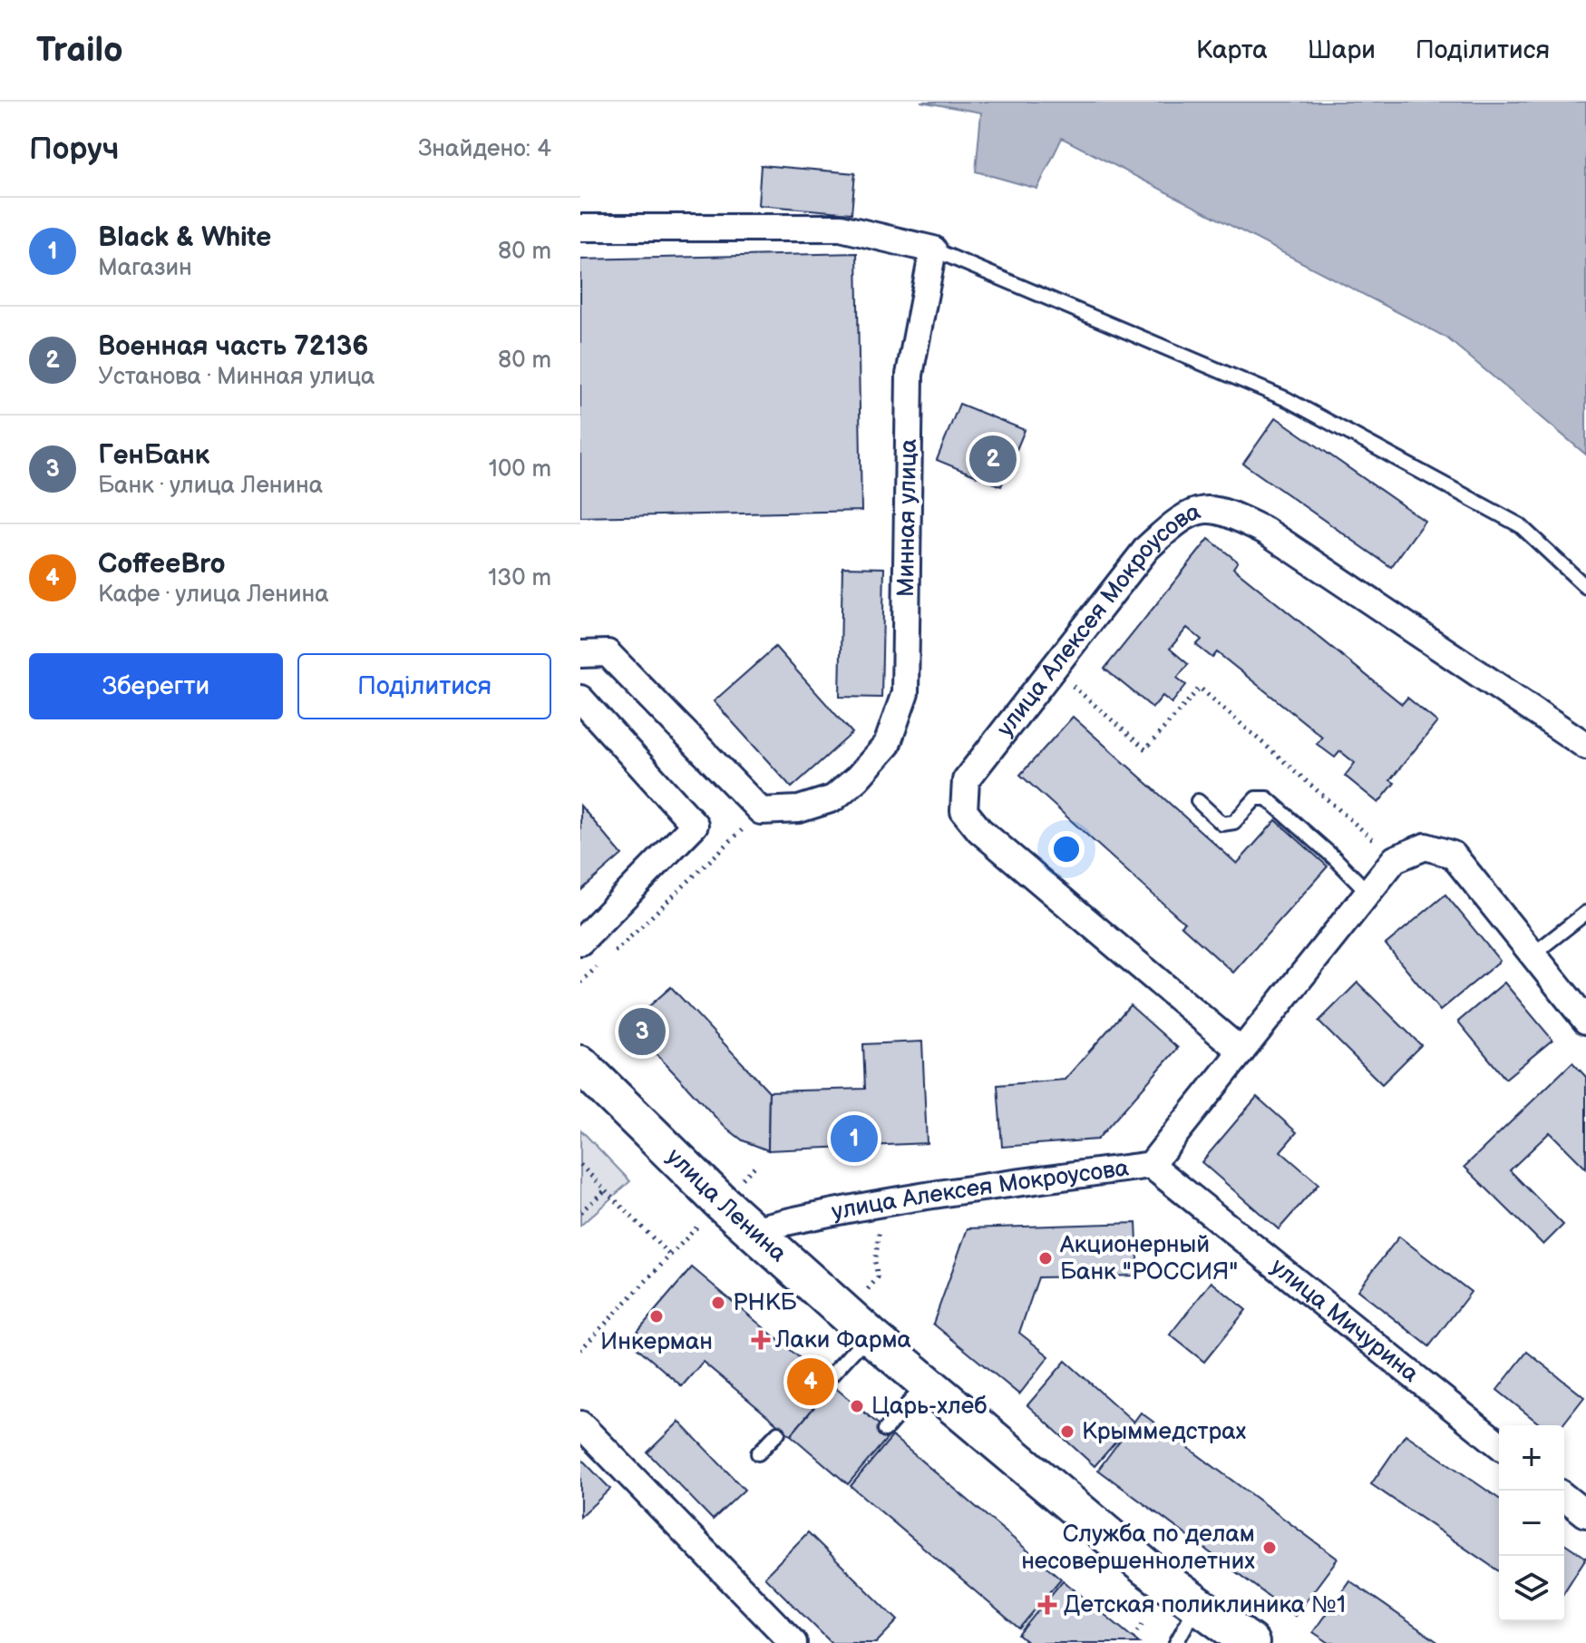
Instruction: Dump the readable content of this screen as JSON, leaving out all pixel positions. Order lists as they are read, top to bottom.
{
  "streets": {
    "main road": ["улица Ленина"],
    "street": ["Минная улица", "улица Алексея Мокроусова", "улица Мичурина"]
  },
  "crossings": [
    ["улица Алексея Мокроусова", "улица Ленина"],
    ["улица Алексея Мокроусова", "улица Мичурина"]
  ],
  "places": {
    "other": [
      "Акционерный Банк \"РОССИЯ\"",
      "РНКБ",
      "Инкерман",
      "Царь-хлеб",
      "Крыммедстрах",
      "Служба по делам несовершеннолетних"
    ],
    "health": ["Лаки Фарма", "Детская поликлиника №1"]
  },
  "page": {
    "header": "Trailo",
    "nav": ["Карта", "Шари", "Поділитися"],
    "heading": ["Поруч", "Знайдено: 4"],
    "list": [
      {
        "mark": "1",
        "name": "Black & White",
        "note": "Магазин",
        "value": "80 m"
      },
      {
        "mark": "2",
        "name": "Военная часть 72136",
        "note": "Установа · Минная улица",
        "value": "80 m"
      },
      {
        "mark": "3",
        "name": "ГенБанк",
        "note": "Банк · улица Ленина",
        "value": "100 m"
      },
      {
        "mark": "4",
        "name": "CoffeeBro",
        "note": "Кафе · улица Ленина",
        "value": "130 m"
      }
    ],
    "pins": [
      "2",
      "3",
      "1",
      "4"
    ],
    "buttons": ["Зберегти", "Поділитися"],
    "map_buttons": ["+", "−"]
  }
}
